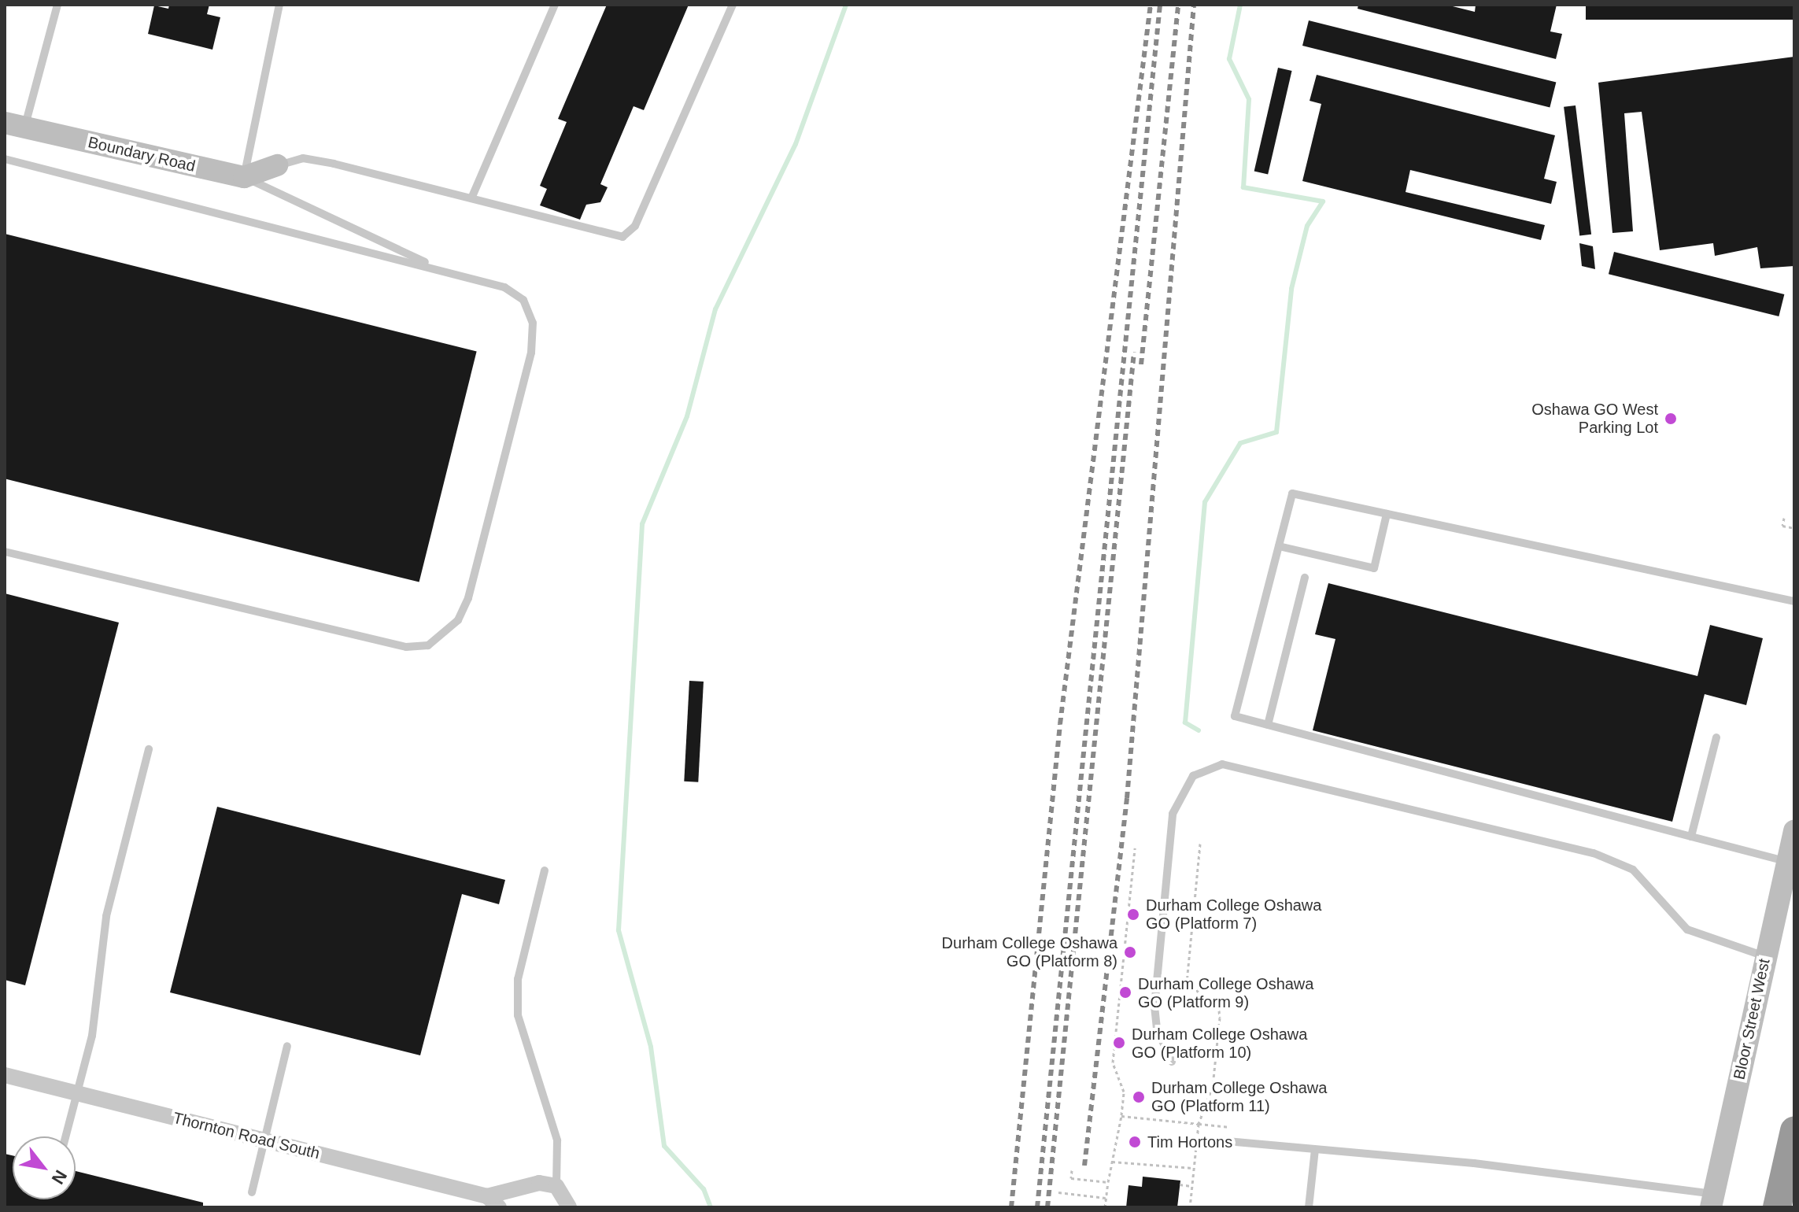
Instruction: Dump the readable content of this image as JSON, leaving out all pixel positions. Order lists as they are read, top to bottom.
{
  "streets": {
    "main road": ["Boundary Road", "Bloor Street West"],
    "street": ["Thornton Road South"]
  },
  "places": [
    "Oshawa GO West Parking Lot",
    "Durham College Oshawa GO (Platform 7)",
    "Durham College Oshawa GO (Platform 8)",
    "Durham College Oshawa GO (Platform 9)",
    "Durham College Oshawa GO (Platform 10)",
    "Durham College Oshawa GO (Platform 11)",
    "Tim Hortons"
  ],
  "north": "bottom right"
}
